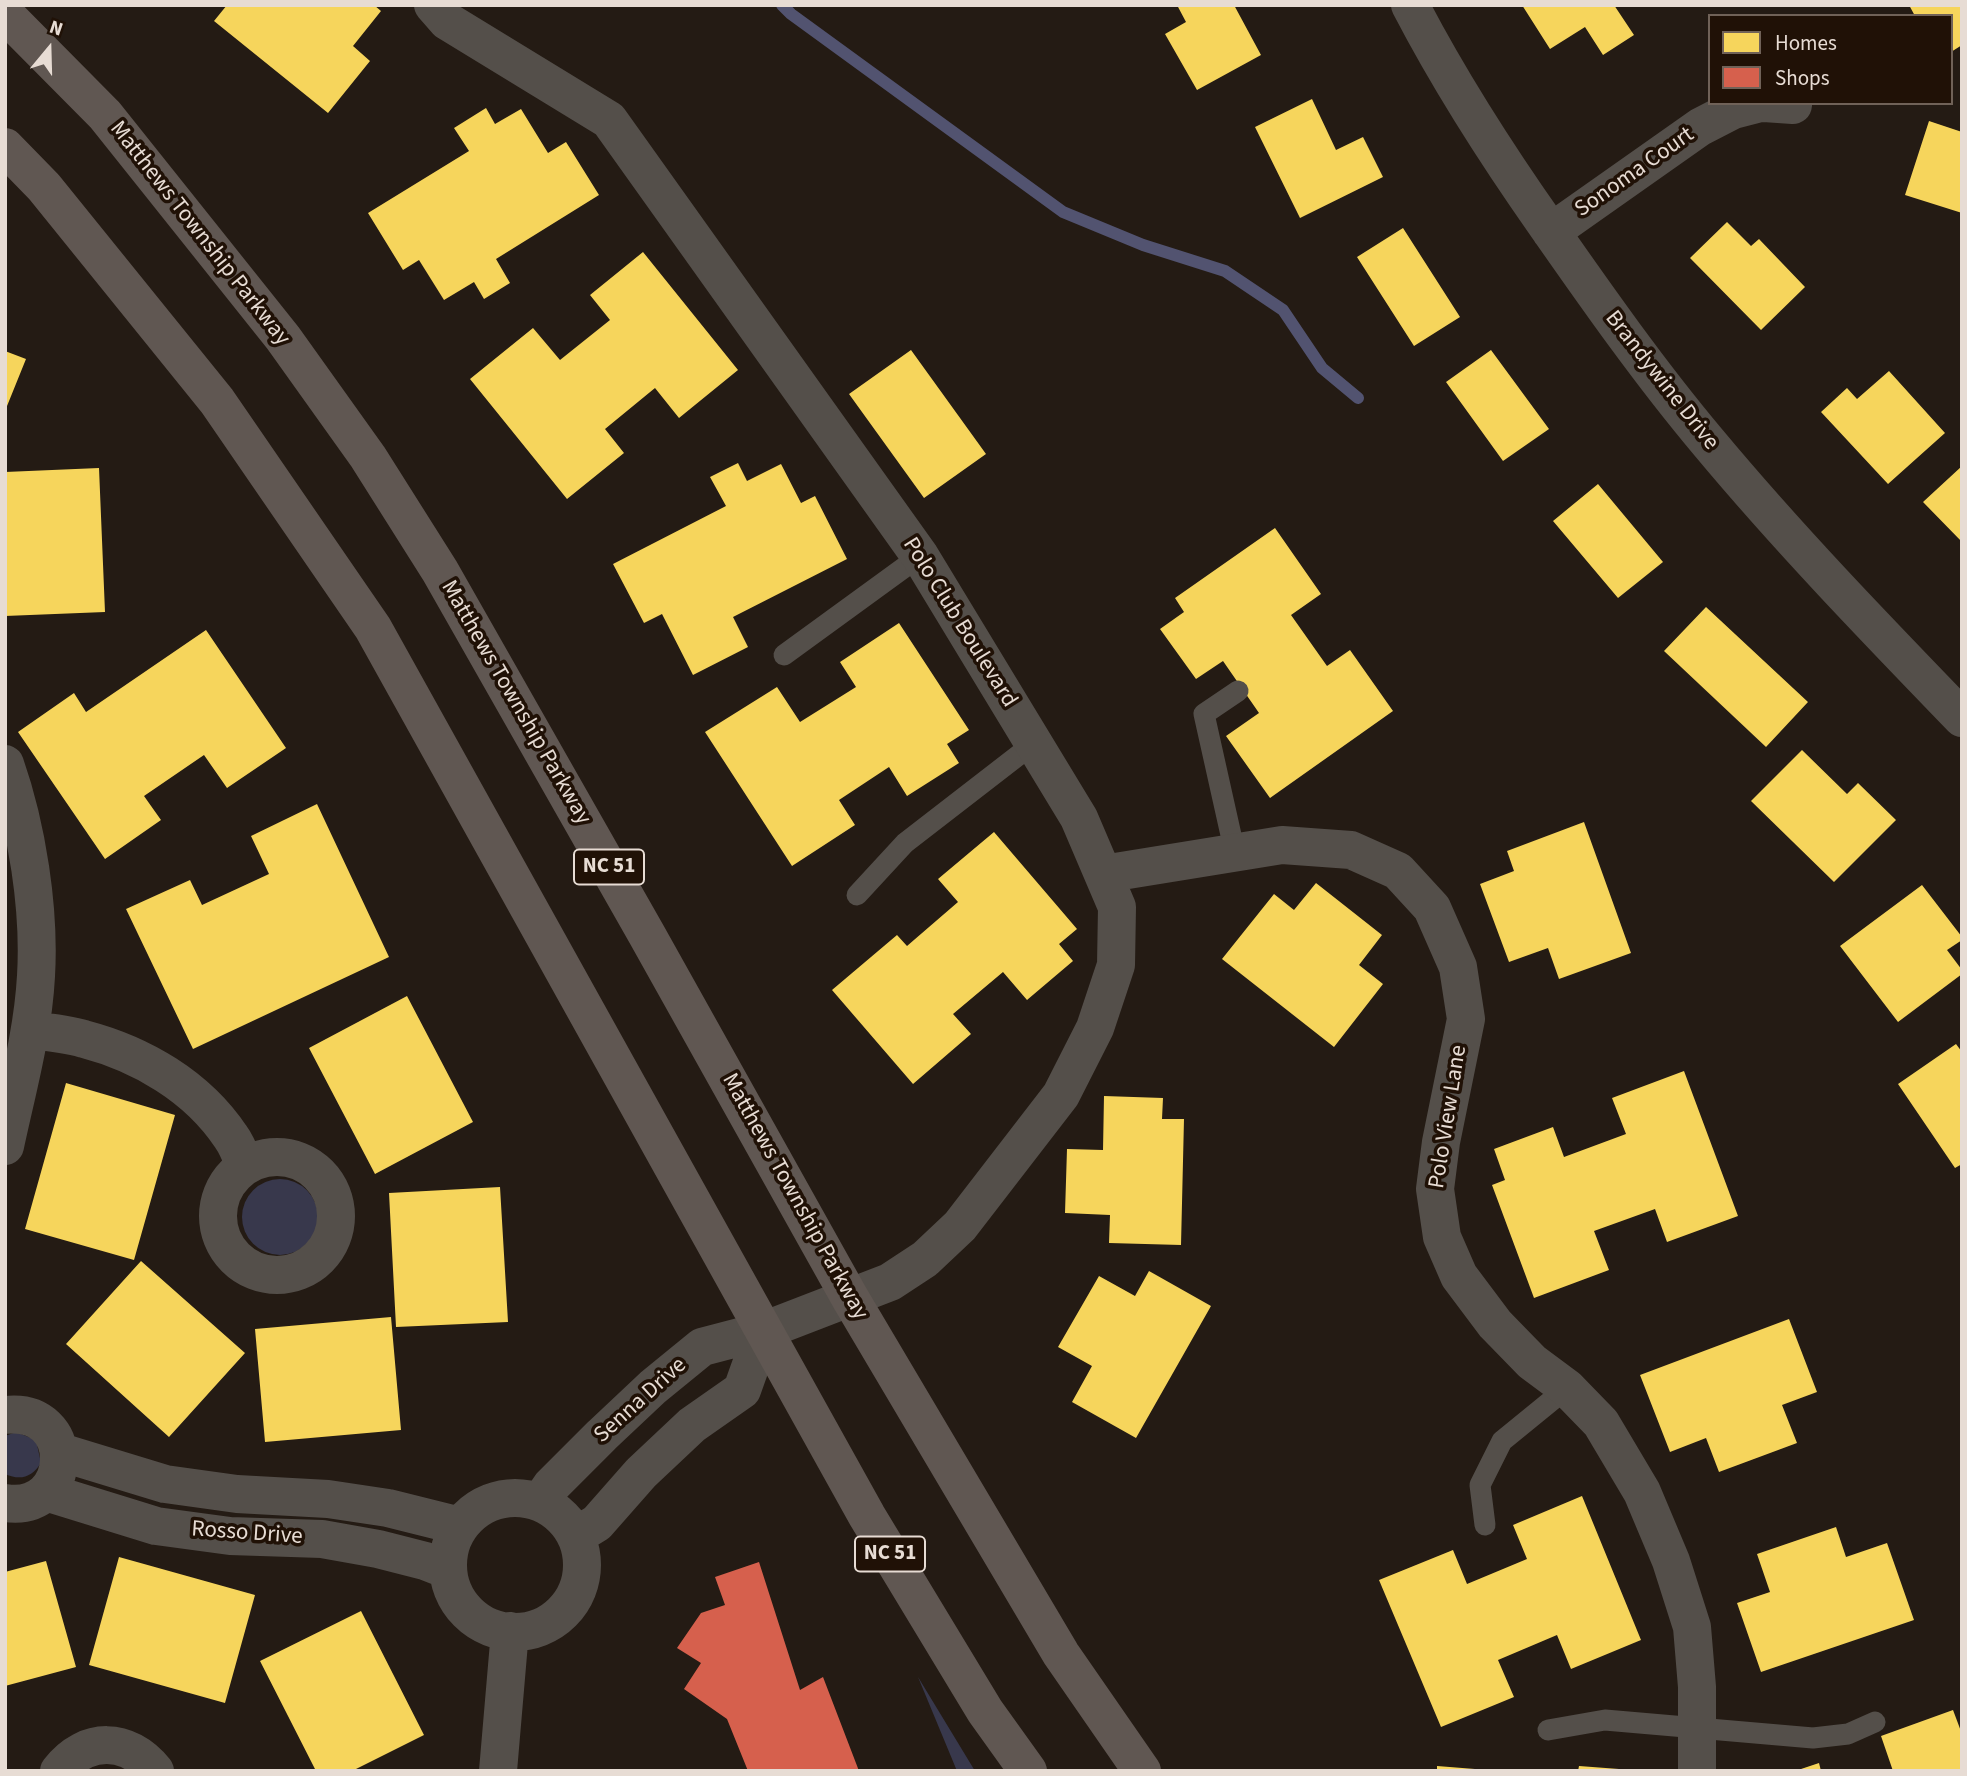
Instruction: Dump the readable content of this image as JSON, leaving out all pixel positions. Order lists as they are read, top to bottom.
{
  "streets": {
    "main road": ["Matthews Township Parkway", "NC 51"],
    "street": [
      "Sonoma Court",
      "Brandywine Drive",
      "Polo Club Boulevard",
      "Polo View Lane",
      "Senna Drive",
      "Rosso Drive"
    ]
  },
  "crossings": [
    ["Sonoma Court", "Brandywine Drive"],
    ["Matthews Township Parkway", "Polo Club Boulevard"],
    ["Matthews Township Parkway", "Senna Drive"],
    ["Polo Club Boulevard", "Polo View Lane"],
    ["Polo Club Boulevard", "Senna Drive"],
    ["NC 51", "Senna Drive"],
    ["Senna Drive", "Rosso Drive"]
  ],
  "legend": ["Homes", "Shops"],
  "north": "top"
}
